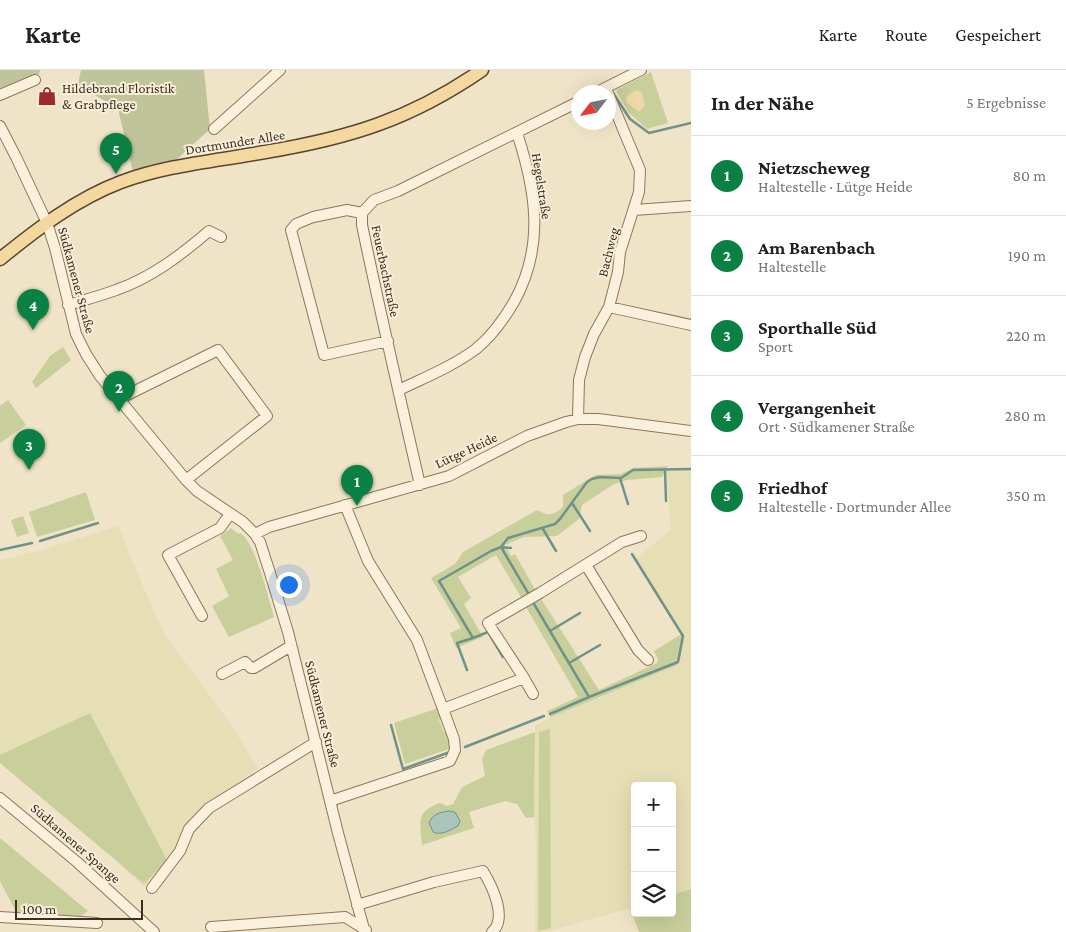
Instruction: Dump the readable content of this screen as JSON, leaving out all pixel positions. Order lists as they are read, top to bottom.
{
  "streets": {
    "main road": ["Dortmunder Allee"],
    "street": [
      "Hegelstraße",
      "Bachweg",
      "Feuerbachstraße",
      "Südkamener Straße",
      "Lütge Heide",
      "Südkamener Spange"
    ]
  },
  "crossings": [
    ["Dortmunder Allee", "Südkamener Straße"],
    ["Hegelstraße", "Feuerbachstraße"],
    ["Bachweg", "Lütge Heide"],
    ["Feuerbachstraße", "Lütge Heide"],
    ["Südkamener Straße", "Lütge Heide"]
  ],
  "places": {
    "shop": ["Hildebrand Floristik & Grabpflege"]
  },
  "scale_bar": "100 m",
  "north": "bottom left",
  "page": {
    "header": "Karte",
    "nav": ["Karte", "Route", "Gespeichert"],
    "heading": ["In der Nähe", "5 Ergebnisse"],
    "pins": [
      "5",
      "4",
      "2",
      "3",
      "1"
    ],
    "list": [
      {
        "mark": "1",
        "name": "Nietzscheweg",
        "note": "Haltestelle · Lütge Heide",
        "value": "80 m"
      },
      {
        "mark": "2",
        "name": "Am Barenbach",
        "note": "Haltestelle",
        "value": "190 m"
      },
      {
        "mark": "3",
        "name": "Sporthalle Süd",
        "note": "Sport",
        "value": "220 m"
      },
      {
        "mark": "4",
        "name": "Vergangenheit",
        "note": "Ort · Südkamener Straße",
        "value": "280 m"
      },
      {
        "mark": "5",
        "name": "Friedhof",
        "note": "Haltestelle · Dortmunder Allee",
        "value": "350 m"
      }
    ],
    "map_buttons": ["+", "−"],
    "scale": "100 m"
  }
}
